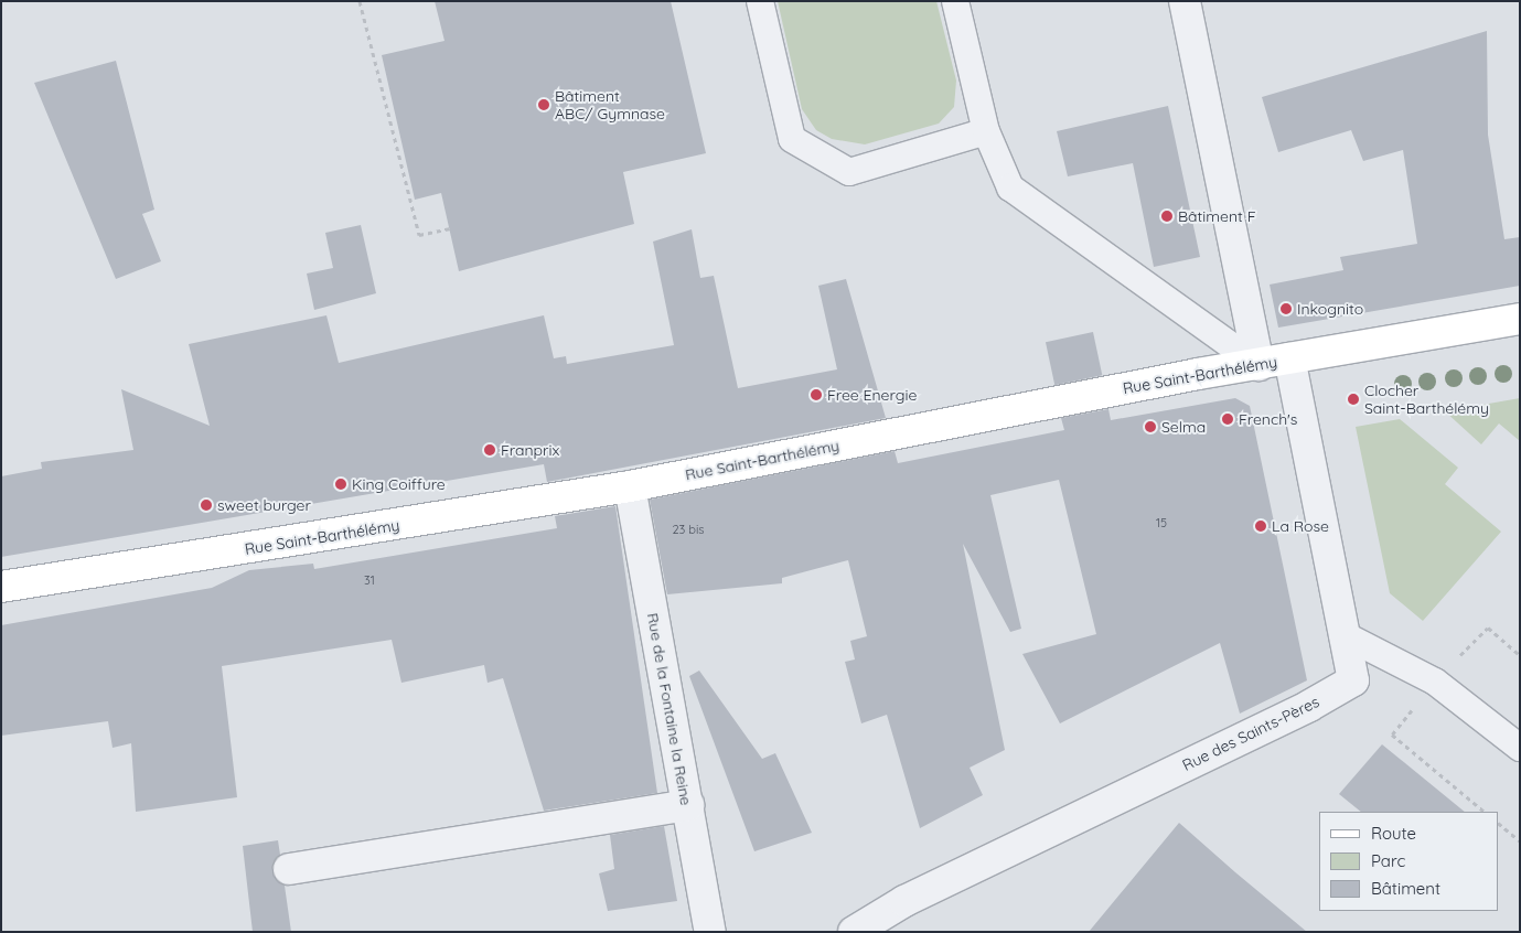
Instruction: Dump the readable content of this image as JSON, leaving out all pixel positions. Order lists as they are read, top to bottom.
{
  "streets": {
    "main road": ["Rue Saint-Barthélémy"],
    "street": ["Rue de la Fontaine la Reine", "Rue des Saints-Pères"]
  },
  "crossings": [
    ["Rue Saint-Barthélémy", "Rue de la Fontaine la Reine"],
    ["Rue Saint-Barthélémy", "Rue des Saints-Pères"]
  ],
  "places": [
    "Bâtiment ABC/ Gymnase",
    "Bâtiment F",
    "Inkognito",
    "Free Energie",
    "Clocher Saint-Barthélémy",
    "French's",
    "Selma",
    "Franprix",
    "King Coiffure",
    "sweet burger",
    "La Rose"
  ],
  "house_numbers": ["15", "23 bis", "31"],
  "legend": ["Route", "Parc", "Bâtiment"]
}
